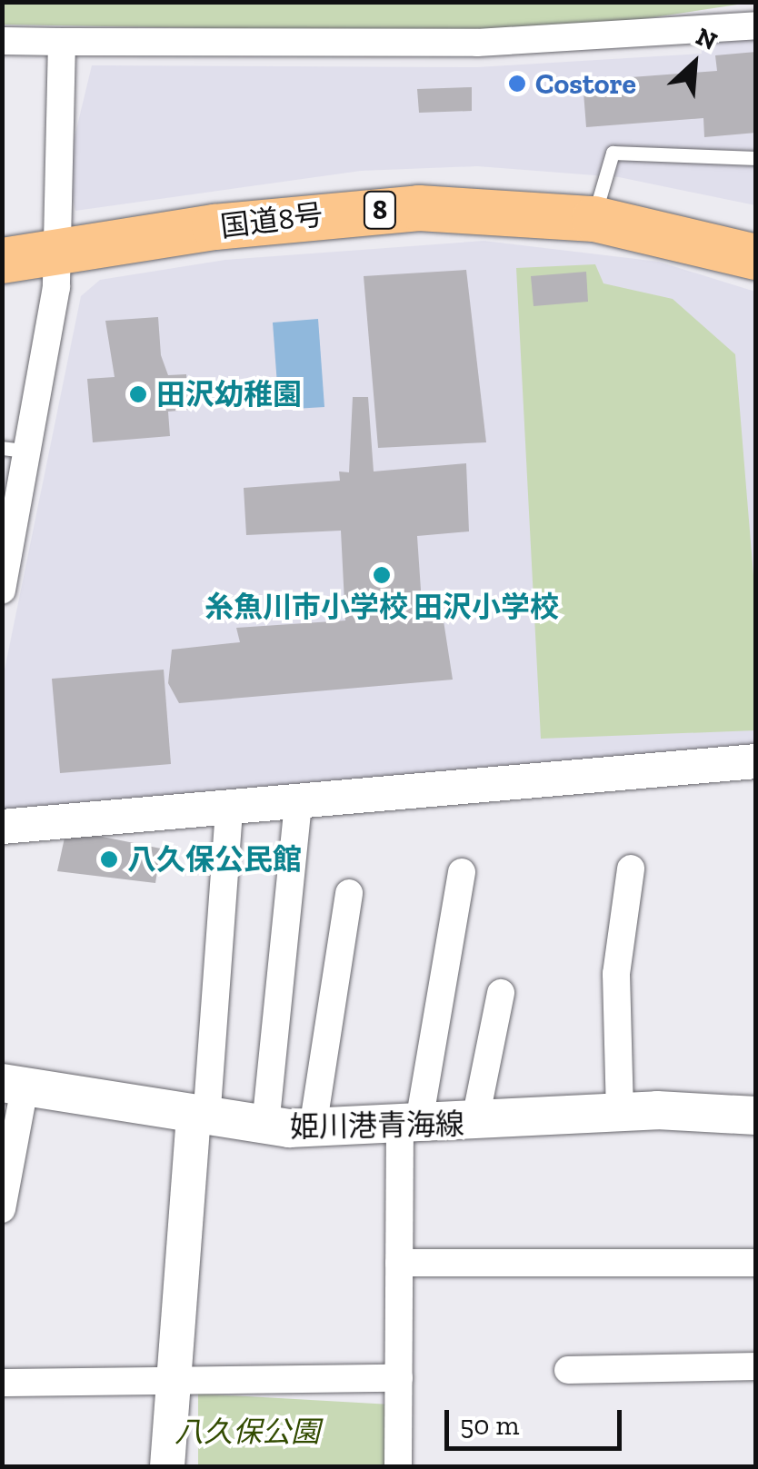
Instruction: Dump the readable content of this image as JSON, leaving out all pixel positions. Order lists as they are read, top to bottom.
{
  "streets": {
    "highway": ["8", "国道8号"],
    "main road": ["姫川港青海線"]
  },
  "parks": ["八久保公園"],
  "places": [
    "Costore",
    "田沢幼稚園",
    "糸魚川市小学校 田沢小学校",
    "八久保公民館"
  ],
  "scale_bar": "50 m",
  "north": "top right"
}
